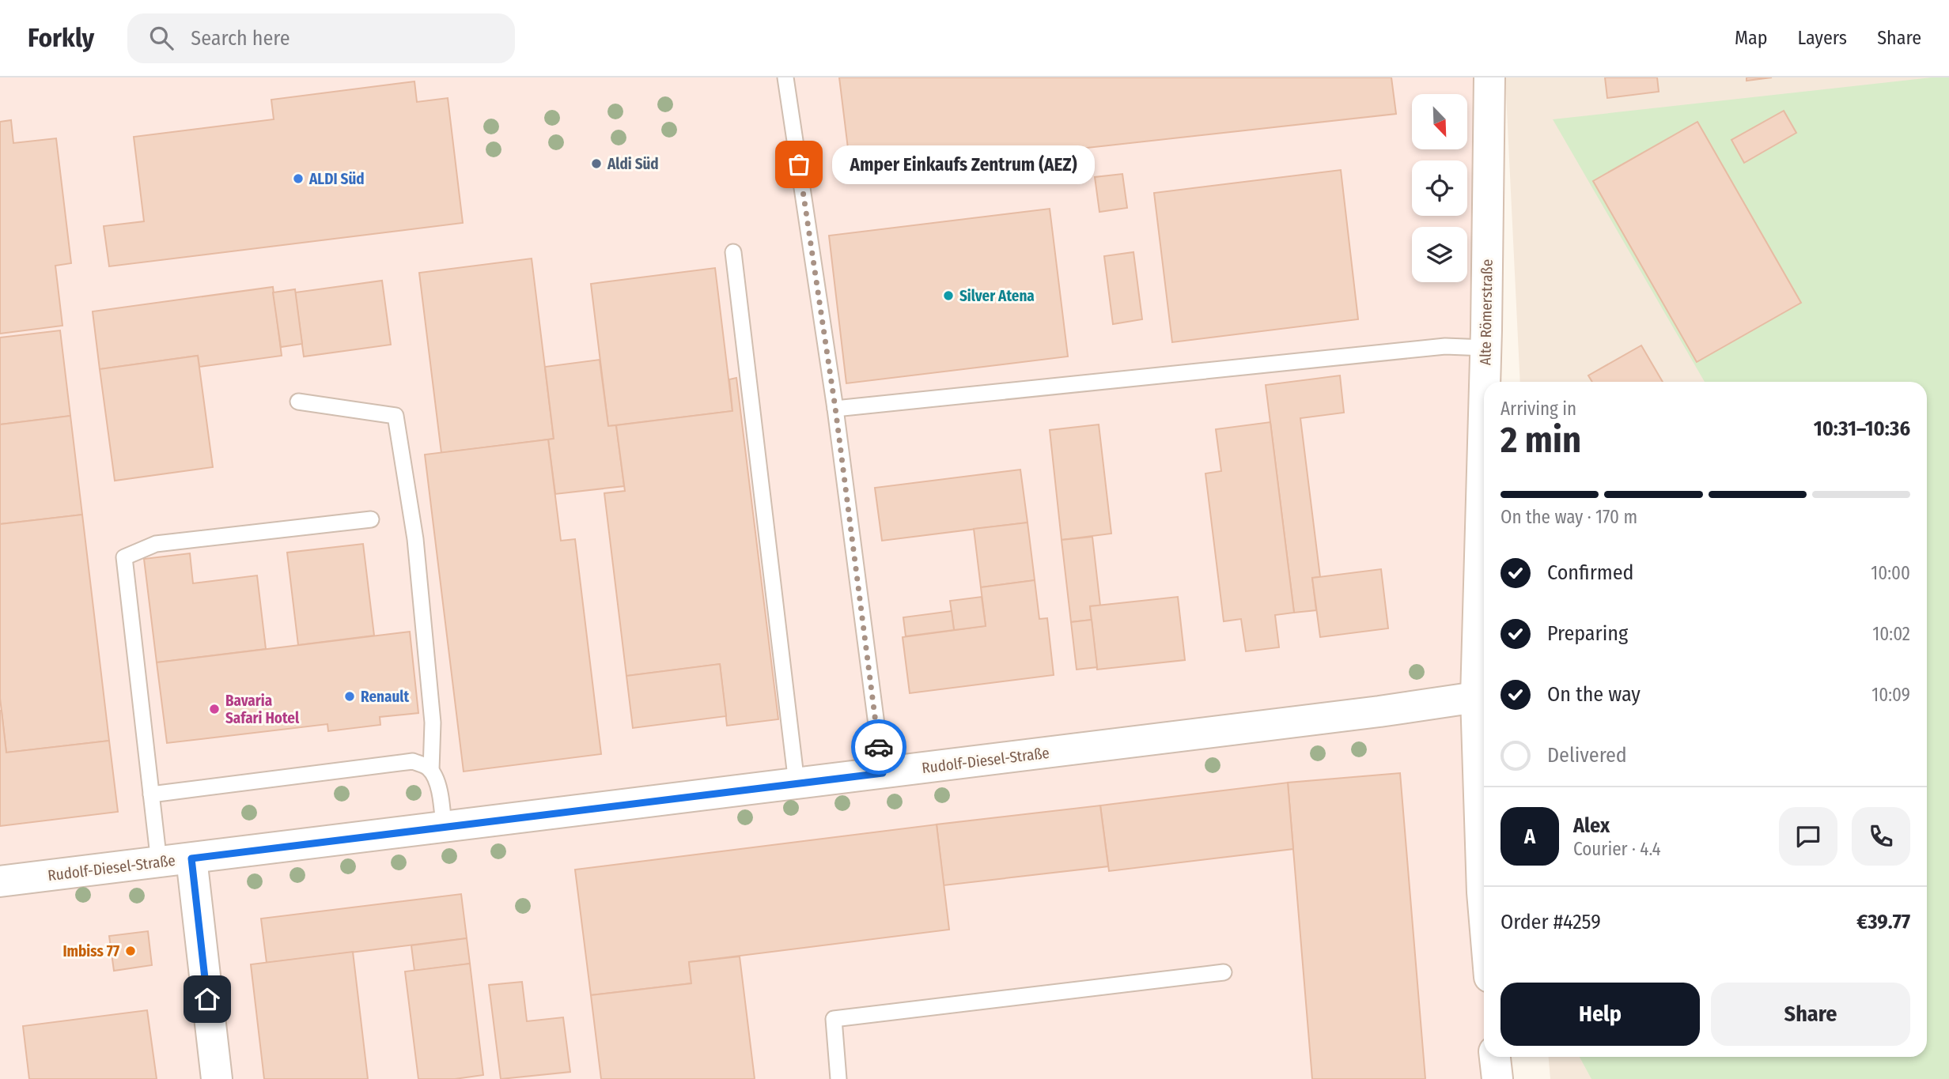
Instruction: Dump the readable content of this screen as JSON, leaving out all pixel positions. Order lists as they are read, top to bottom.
{
  "streets": {
    "street": ["Alte Römerstraße", "Rudolf-Diesel-Straße"]
  },
  "crossings": [
    ["Alte Römerstraße", "Rudolf-Diesel-Straße"]
  ],
  "places": [
    "Aldi Süd",
    "Amper Einkaufs Zentrum (AEZ)",
    "ALDI Süd",
    "Silver Atena",
    "Renault",
    "Bavaria Safari Hotel",
    "Imbiss 77"
  ],
  "north": "bottom right",
  "page": {
    "header": "Forkly",
    "search": "Search here",
    "nav": ["Map", "Layers", "Share"],
    "bubble": "Amper Einkaufs Zentrum (AEZ)",
    "heading": ["2 min", "Arriving in", "10:31–10:36"],
    "panel": [
      "Alex",
      "Courier · 4.4",
      "Order #4259",
      "€39.77"
    ],
    "bar": "On the way · 170 m",
    "list": [
      ["Confirmed", "10:00"],
      ["Preparing", "10:02"],
      ["On the way", "10:09"],
      "Delivered"
    ],
    "round": "A",
    "buttons": ["Help", "Share"]
  }
}
